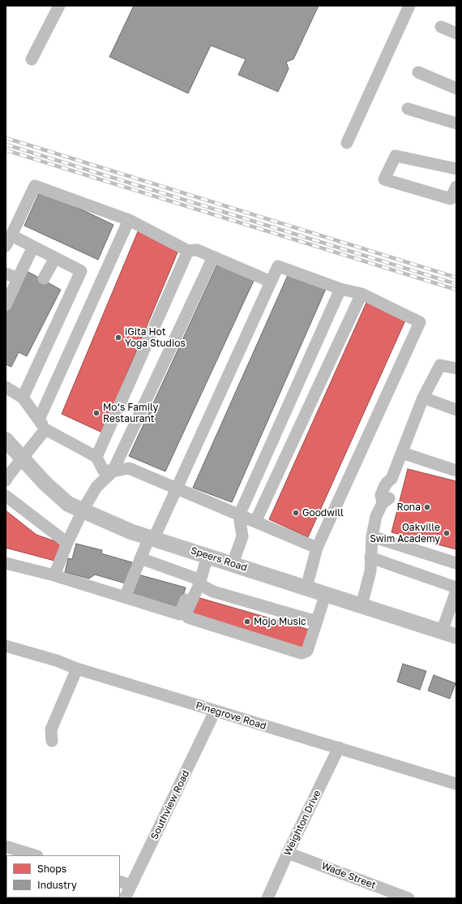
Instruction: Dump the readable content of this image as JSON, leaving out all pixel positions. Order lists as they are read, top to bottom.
{
  "streets": {
    "main road": ["Speers Road"],
    "street": [
      "Pinegrove Road",
      "Southview Road",
      "Weighton Drive",
      "Wade Street"
    ]
  },
  "crossings": [
    ["Pinegrove Road", "Southview Road"],
    ["Pinegrove Road", "Weighton Drive"],
    ["Weighton Drive", "Wade Street"]
  ],
  "places": [
    "iGita Hot Yoga Studios",
    "Mo‘s Family Restaurant",
    "Rona",
    "Goodwill",
    "Oakville Swim Academy",
    "Mojo Music"
  ],
  "legend": ["Shops", "Industry"]
}
